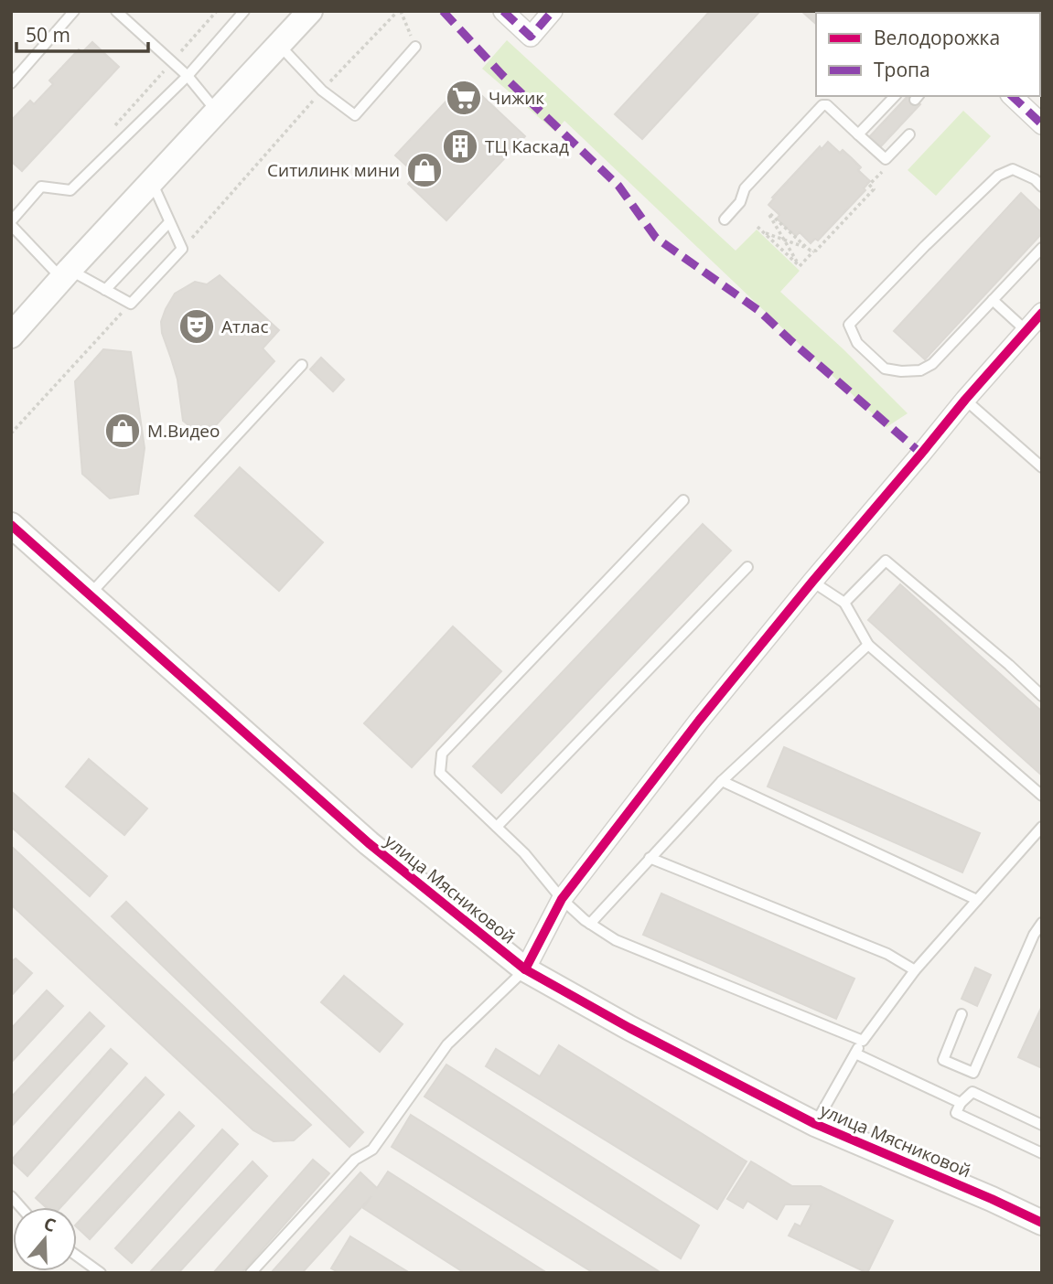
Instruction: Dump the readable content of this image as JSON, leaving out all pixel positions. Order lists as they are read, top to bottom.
{
  "streets": {
    "street": ["улица Мясниковой"]
  },
  "places": {
    "supermarket": ["Чижик"],
    "building": ["ТЦ Каскад"],
    "shop": ["Ситилинк мини", "М.Видео"],
    "theatre": ["Атлас"]
  },
  "legend": ["Велодорожка", "Тропа"],
  "scale_bar": "50 m",
  "north": "top"
}
